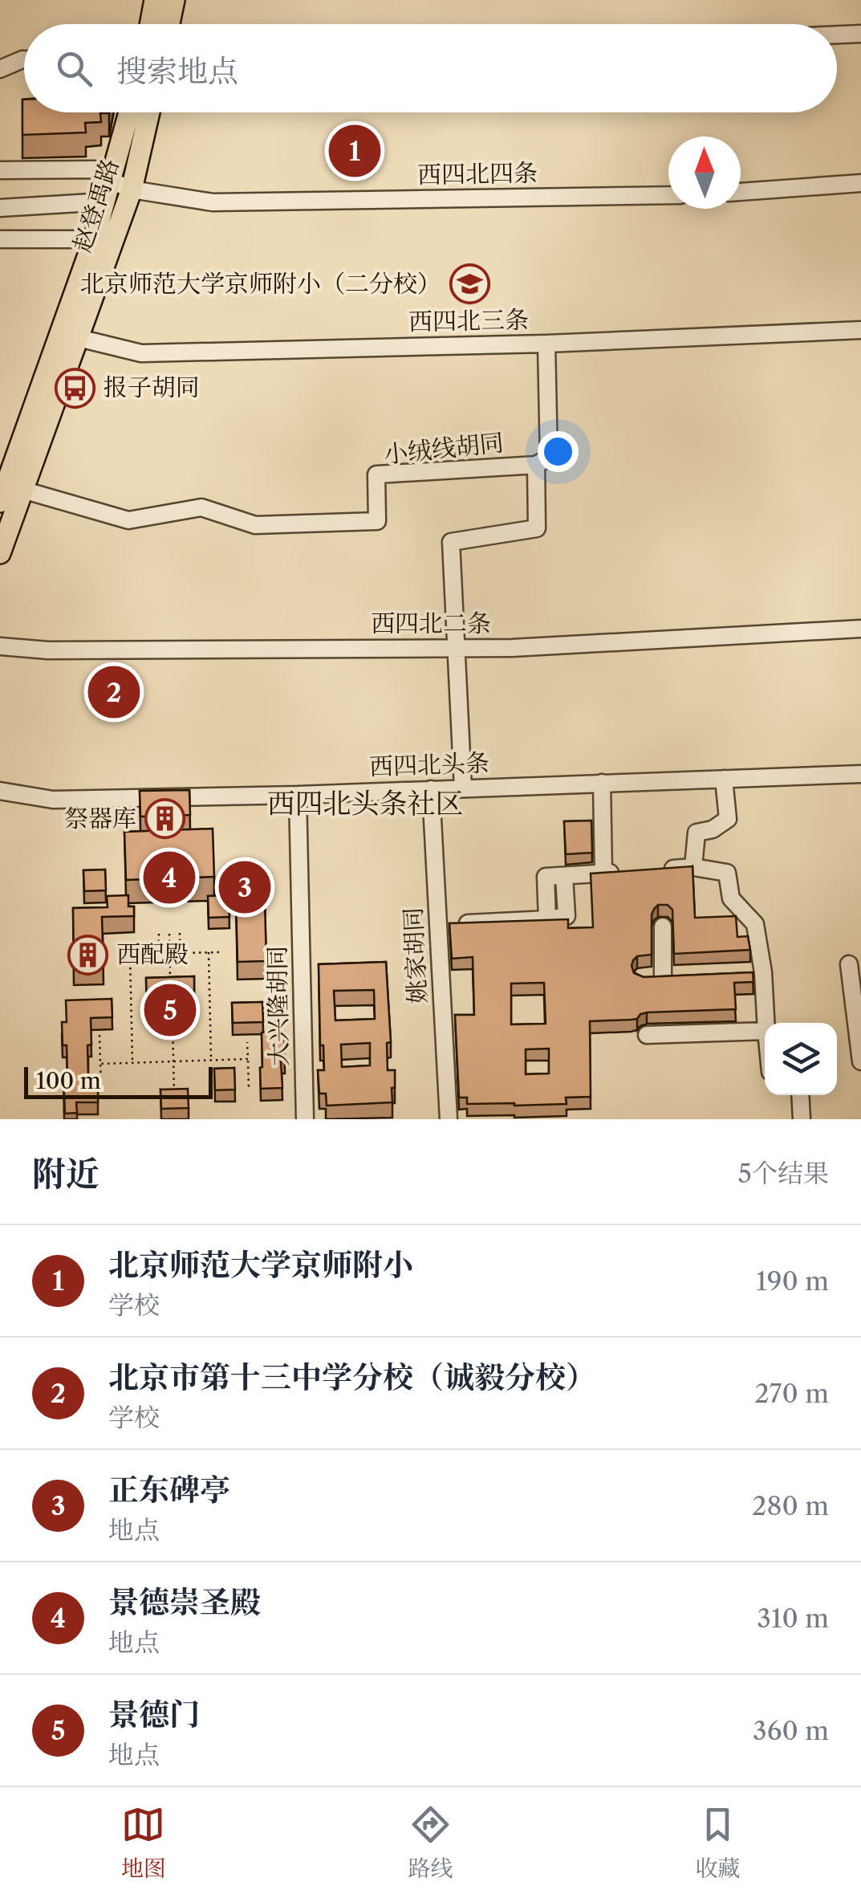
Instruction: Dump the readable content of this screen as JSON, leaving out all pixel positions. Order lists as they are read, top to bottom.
{
  "streets": {
    "main road": ["赵登禹路"],
    "street": [
      "西四北四条",
      "西四北三条",
      "小绒线胡同",
      "西四北二条",
      "西四北头条",
      "姚家胡同",
      "大兴隆胡同"
    ]
  },
  "crossings": [
    ["西四北四条", "赵登禹路"],
    ["赵登禹路", "西四北三条"],
    ["赵登禹路", "小绒线胡同"],
    ["西四北头条", "姚家胡同"],
    ["西四北头条", "大兴隆胡同"]
  ],
  "districts": ["西四北头条社区"],
  "places": {
    "school or university": ["北京师范大学京师附小（二分校）"],
    "bus stop": ["报子胡同"],
    "building": ["祭器库", "西配殿"]
  },
  "scale_bar": "100 m",
  "north": "top",
  "page": {
    "search": "搜索地点",
    "pins": [
      "1",
      "2",
      "4",
      "3",
      "5"
    ],
    "scale": "100 m",
    "heading": ["附近", "5个结果"],
    "list": [
      {
        "mark": "1",
        "name": "北京师范大学京师附小",
        "note": "学校",
        "value": "190 m"
      },
      {
        "mark": "2",
        "name": "北京市第十三中学分校（诚毅分校）",
        "note": "学校",
        "value": "270 m"
      },
      {
        "mark": "3",
        "name": "正东碑亭",
        "note": "地点",
        "value": "280 m"
      },
      {
        "mark": "4",
        "name": "景德崇圣殿",
        "note": "地点",
        "value": "310 m"
      },
      {
        "mark": "5",
        "name": "景德门",
        "note": "地点",
        "value": "360 m"
      }
    ],
    "nav": ["地图", "路线", "收藏"]
  }
}
